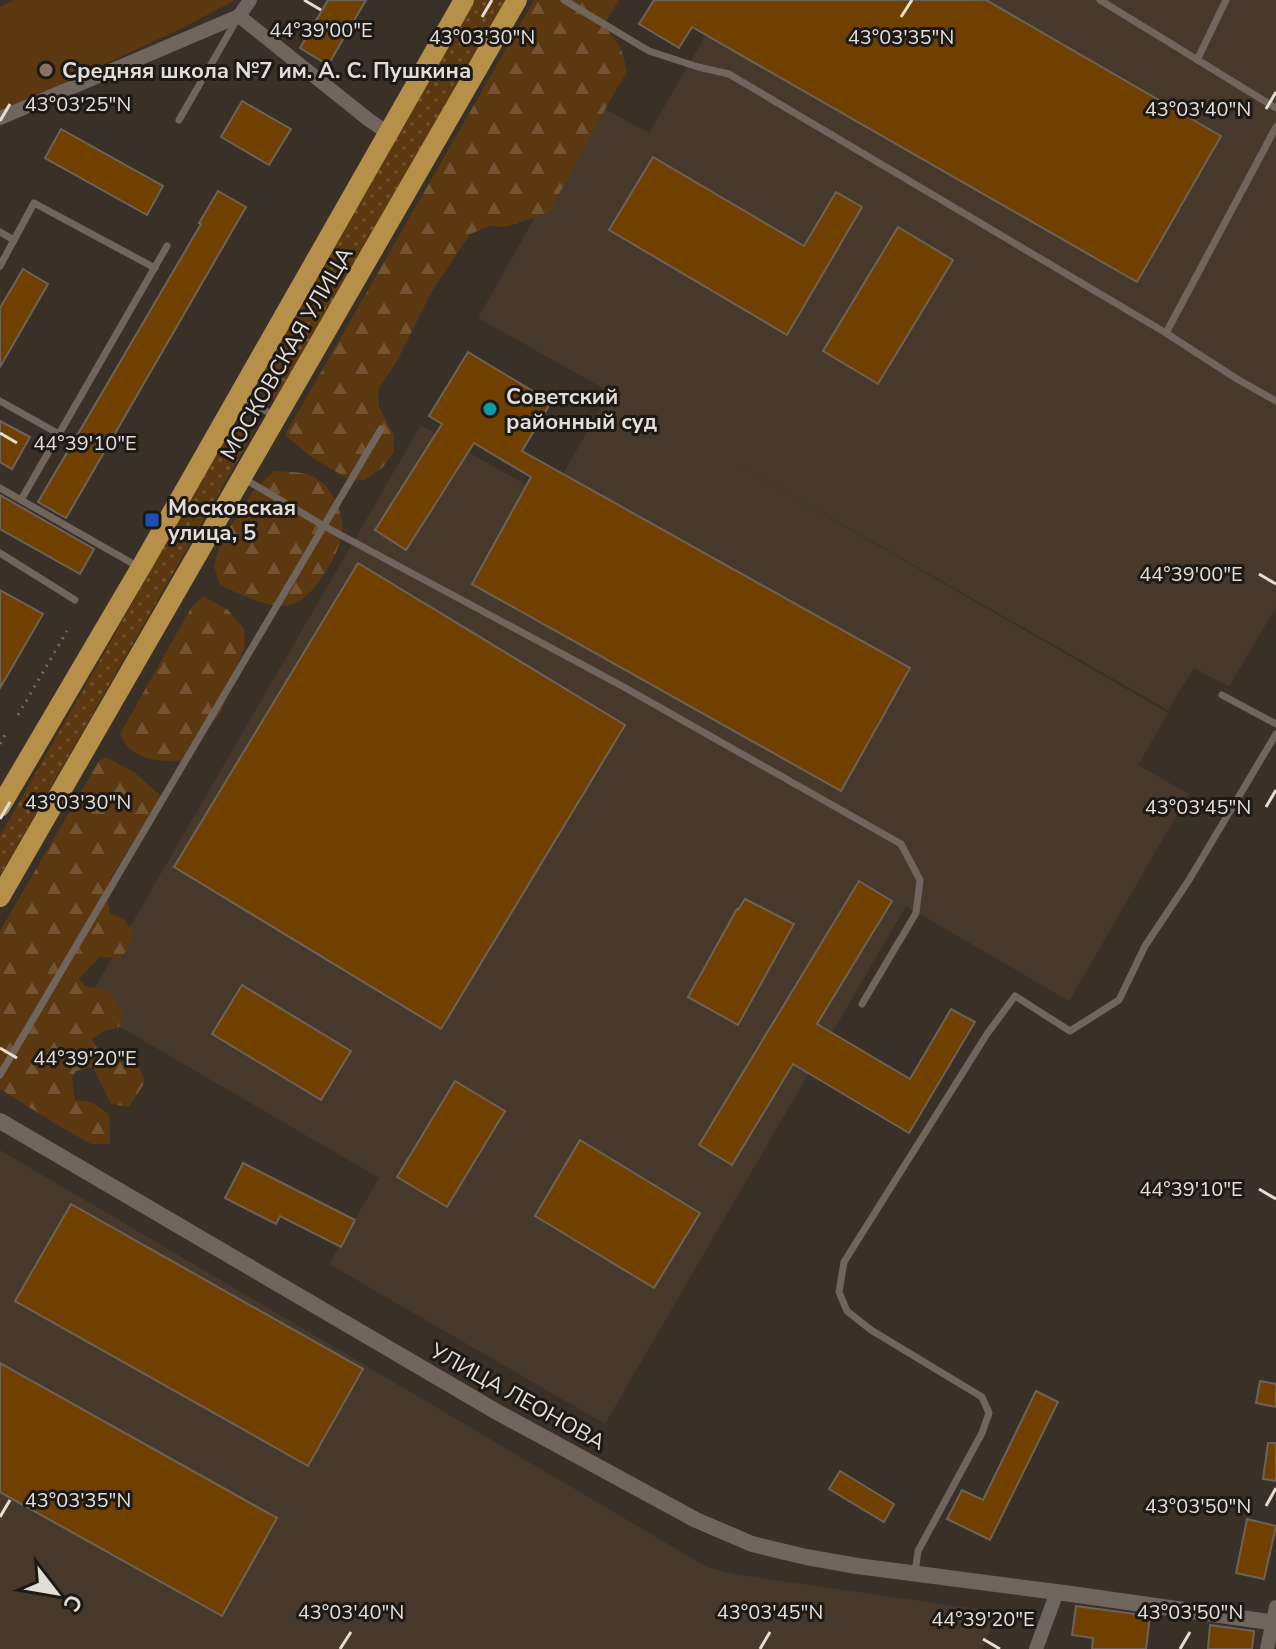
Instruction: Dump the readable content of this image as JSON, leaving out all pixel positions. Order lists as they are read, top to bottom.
{
  "streets": {
    "main road": ["МОСКОВСКАЯ УЛИЦА"],
    "street": ["УЛИЦА ЛЕОНОВА"]
  },
  "places": {
    "other": ["Средняя школа №7 им. А. С. Пушкина", "Советский районный суд"],
    "transit": ["Московская улица, 5"]
  },
  "north": "bottom right",
  "coordinates": [
    "44°39'00\"E",
    "43°03'30\"N",
    "43°03'35\"N",
    "43°03'25\"N",
    "43°03'40\"N",
    "44°39'10\"E",
    "43°03'45\"N",
    "44°39'20\"E",
    "43°03'50\"N"
  ]
}
